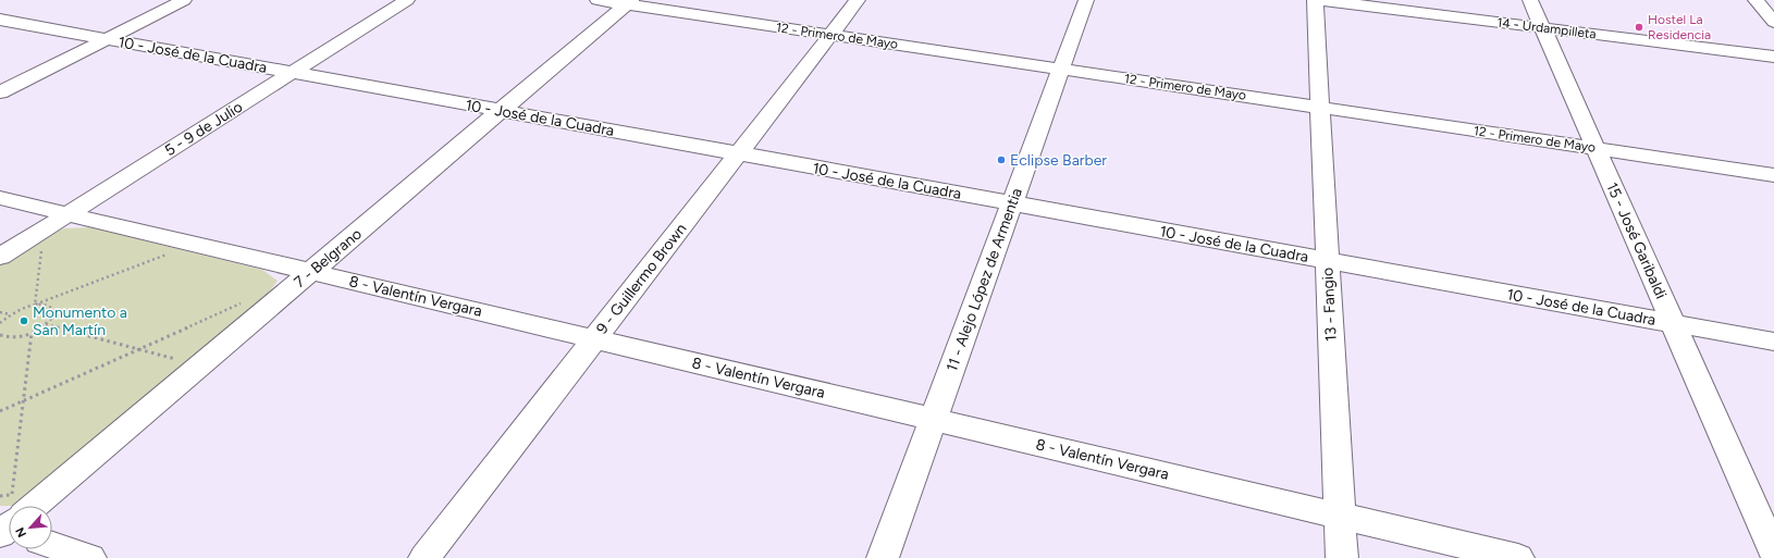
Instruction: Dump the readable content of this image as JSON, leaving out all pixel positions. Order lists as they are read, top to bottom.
{
  "streets": {
    "street": [
      "14 - Urdampilleta",
      "12 - Primero de Mayo",
      "10 - José de la Cuadra",
      "5 - 9 de Julio",
      "15 - José Garibaldi",
      "7 - Belgrano",
      "9 - Guillermo Brown",
      "11 - Alejo López de Armentia",
      "8 - Valentín Vergara",
      "13 - Fangio"
    ]
  },
  "crossings": [
    ["14 - Urdampilleta", "15 - José Garibaldi"],
    ["12 - Primero de Mayo", "15 - José Garibaldi"],
    ["12 - Primero de Mayo", "7 - Belgrano"],
    ["12 - Primero de Mayo", "9 - Guillermo Brown"],
    ["12 - Primero de Mayo", "11 - Alejo López de Armentia"],
    ["12 - Primero de Mayo", "13 - Fangio"],
    ["10 - José de la Cuadra", "5 - 9 de Julio"],
    ["10 - José de la Cuadra", "15 - José Garibaldi"],
    ["10 - José de la Cuadra", "7 - Belgrano"],
    ["10 - José de la Cuadra", "9 - Guillermo Brown"],
    ["10 - José de la Cuadra", "11 - Alejo López de Armentia"],
    ["10 - José de la Cuadra", "13 - Fangio"],
    ["5 - 9 de Julio", "8 - Valentín Vergara"],
    ["7 - Belgrano", "8 - Valentín Vergara"],
    ["9 - Guillermo Brown", "8 - Valentín Vergara"],
    ["11 - Alejo López de Armentia", "8 - Valentín Vergara"],
    ["8 - Valentín Vergara", "13 - Fangio"]
  ],
  "places": ["Hostel La Residencia", "Eclipse Barber", "Monumento a San Martín"],
  "north": "bottom left"
}
